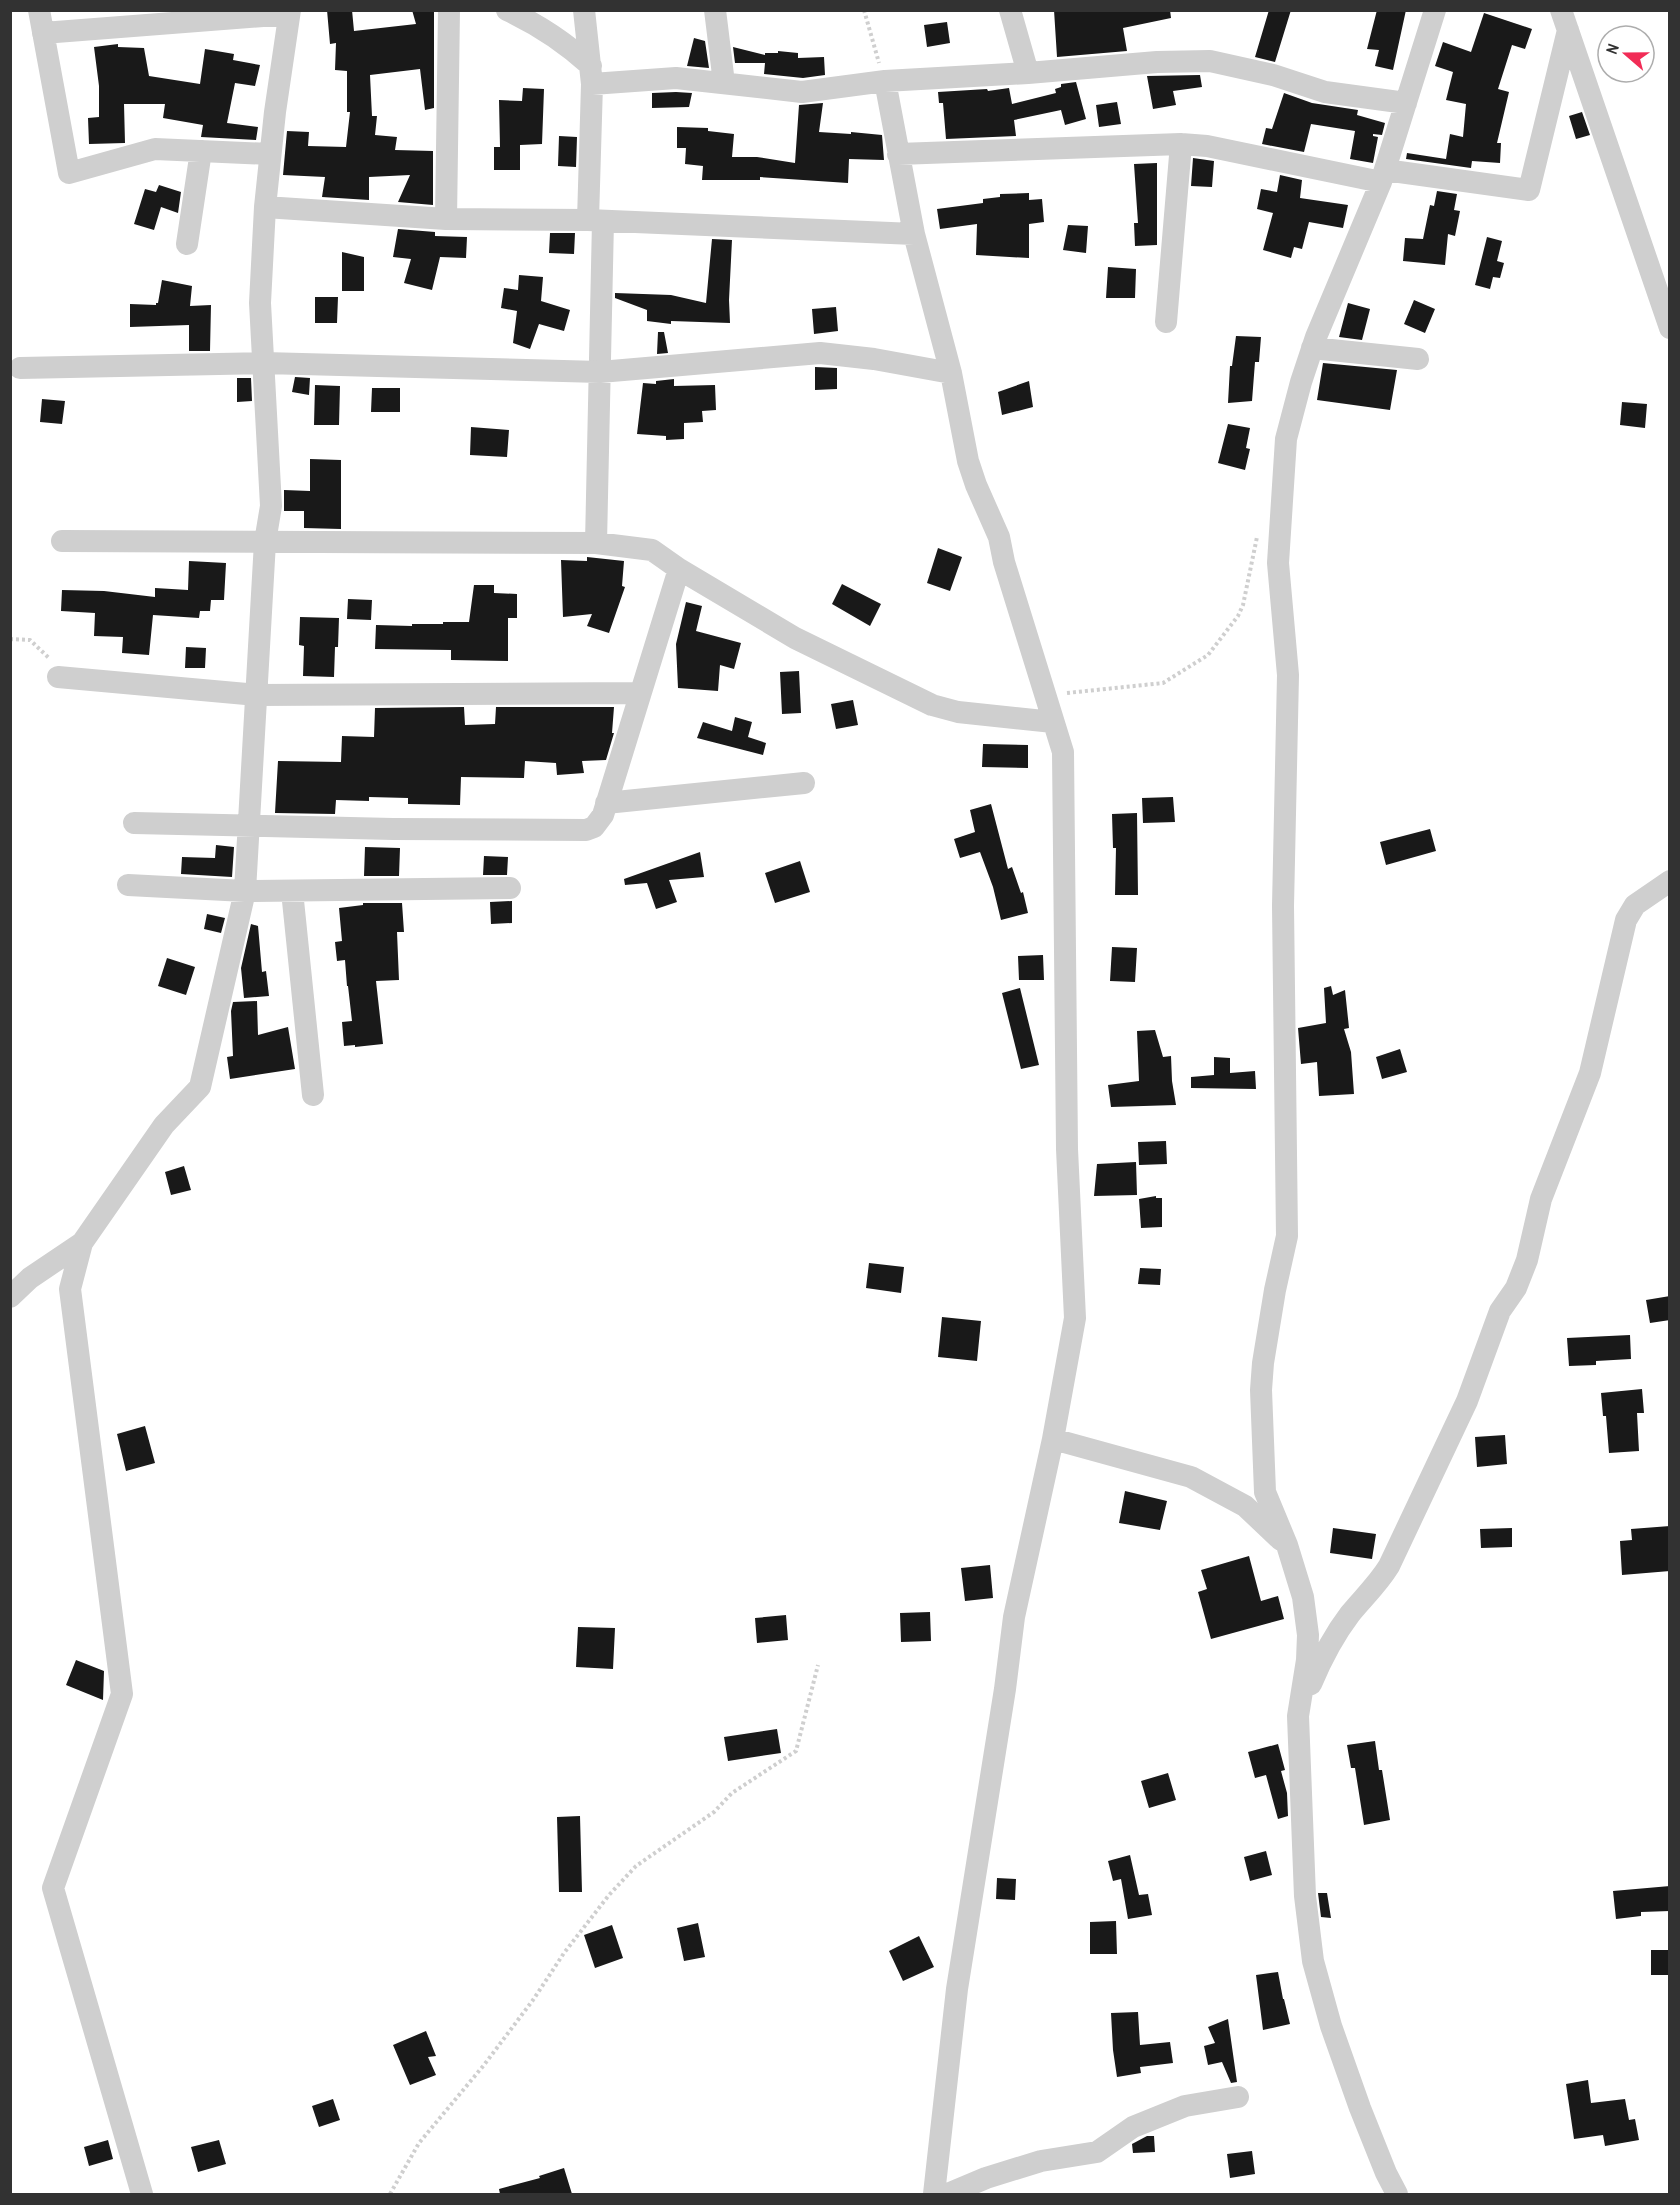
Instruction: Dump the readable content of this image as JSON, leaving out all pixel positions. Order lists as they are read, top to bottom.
{
  "north": "left"
}
